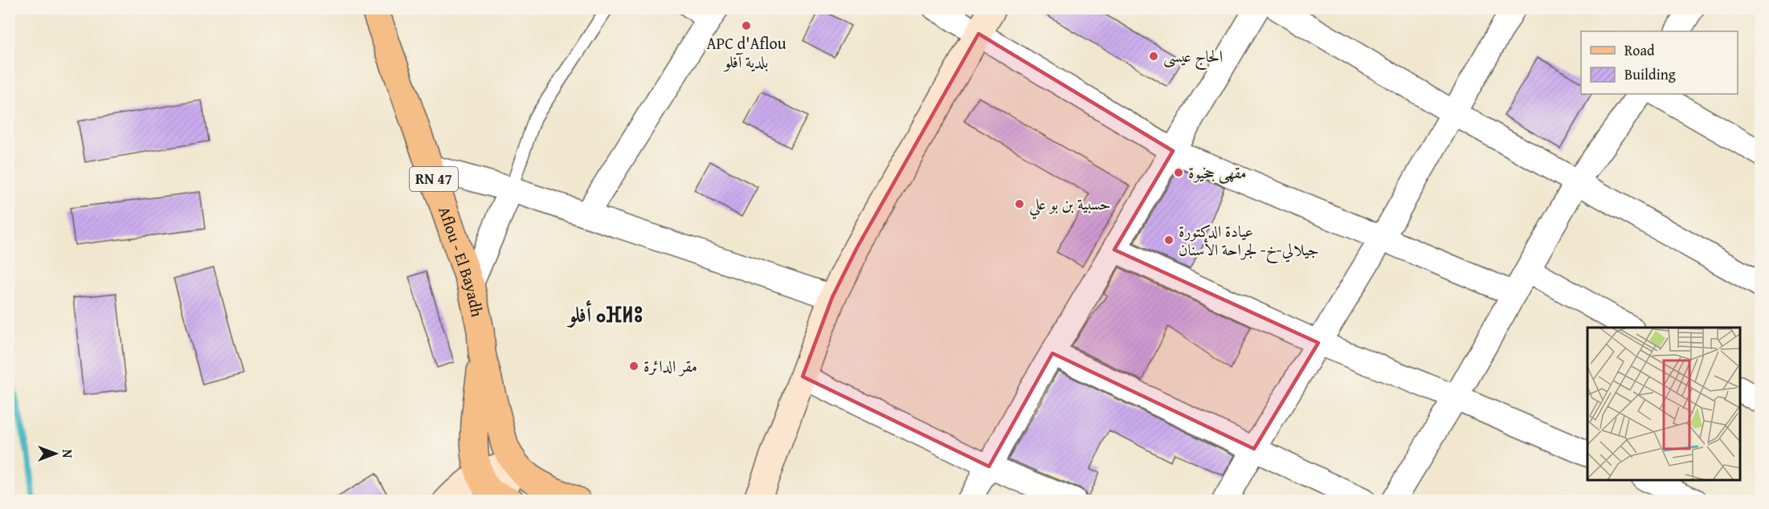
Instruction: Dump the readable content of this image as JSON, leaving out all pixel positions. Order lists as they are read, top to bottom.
{
  "streets": {
    "main road": ["RN 47", "Aflou - El Bayadh"]
  },
  "districts": ["أفلو ⴰⴼⵍⵓ"],
  "places": [
    "APC d'Aflou بلدية آفلو",
    "الحاج عيسى",
    "مقهى جخيوة",
    "حسبية بن بو علي",
    "عيادة الدكتورة جيلالي-خ- لجراحة الأسنان",
    "مقر الدائرة"
  ],
  "legend": ["Road", "Building"],
  "north": "right"
}
